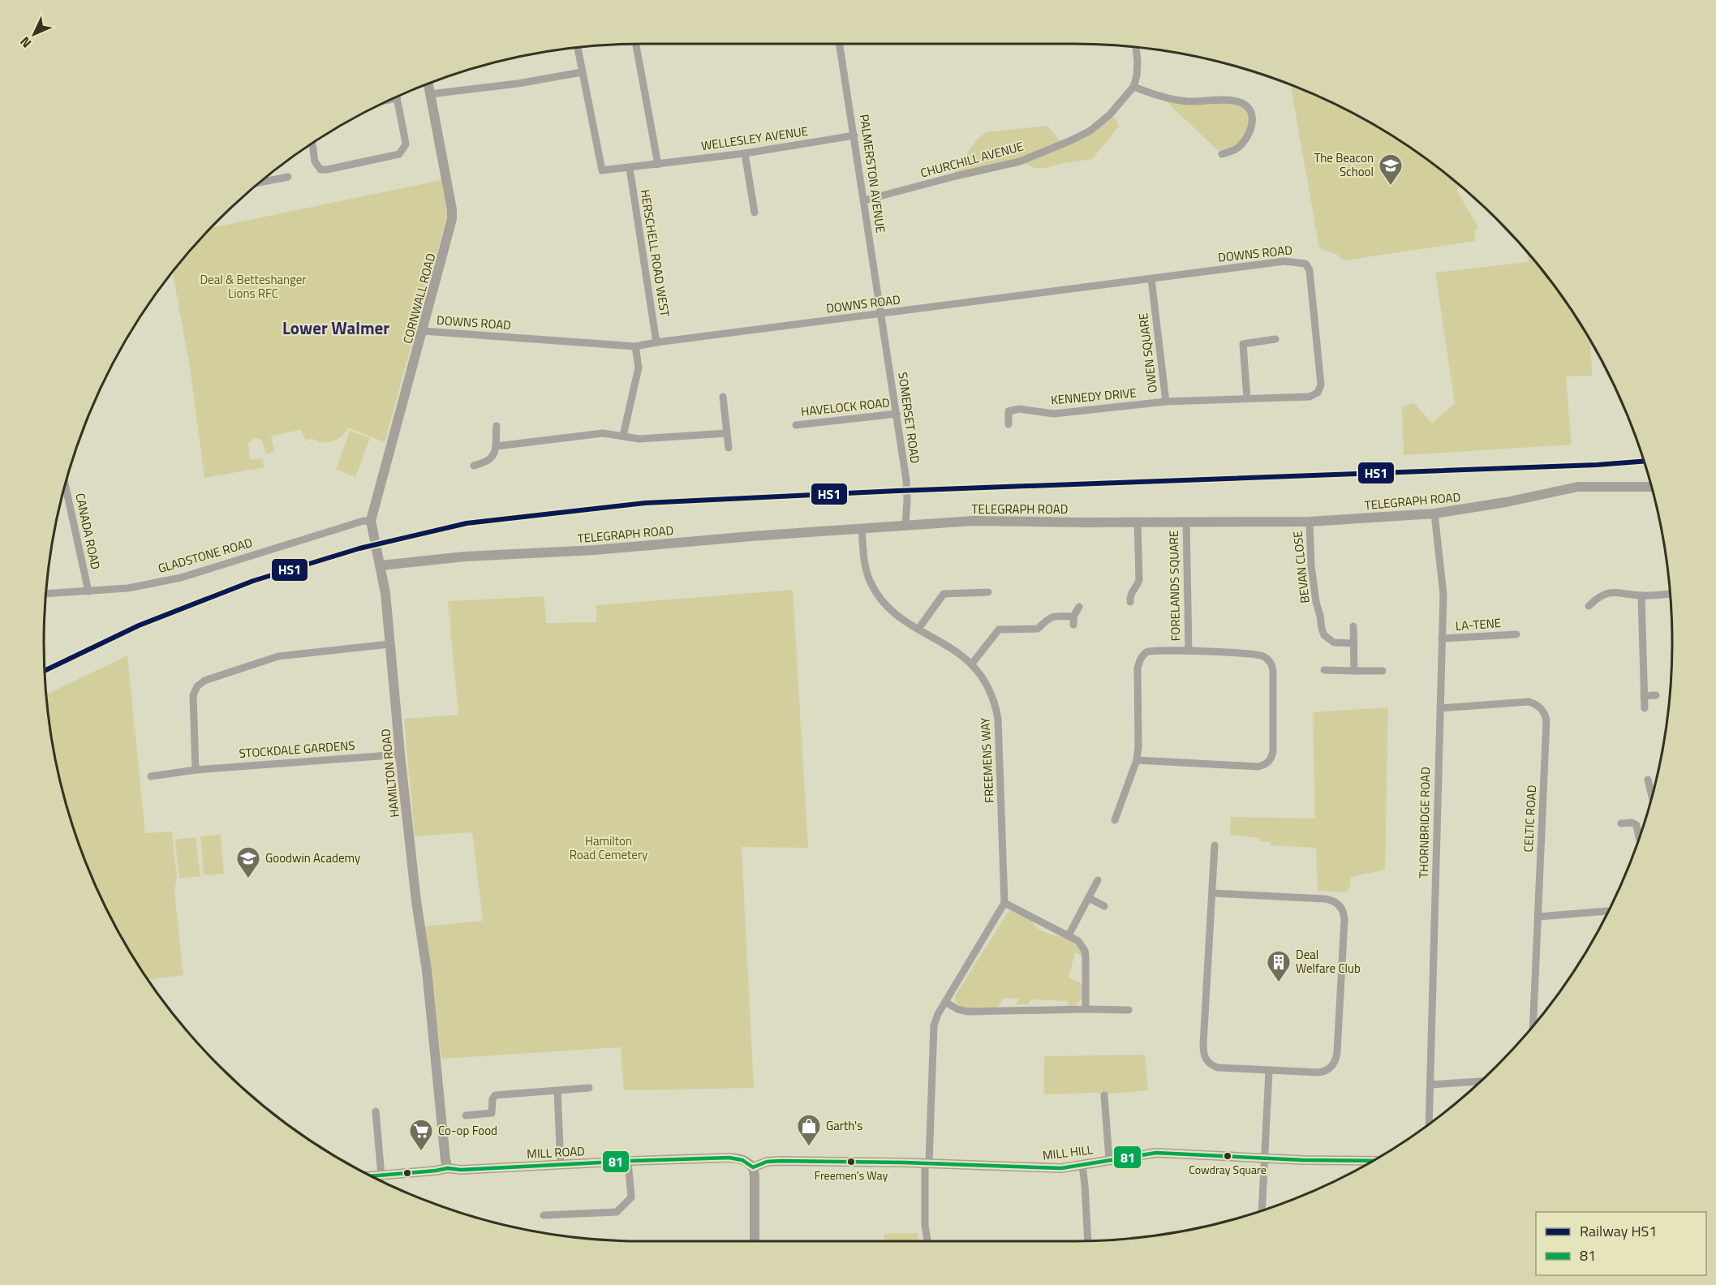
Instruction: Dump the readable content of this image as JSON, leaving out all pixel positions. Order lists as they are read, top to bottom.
{
  "streets": {
    "street": [
      "WELLESLEY AVENUE",
      "CHURCHILL AVENUE",
      "PALMERSTON AVENUE",
      "HERSCHELL ROAD WEST",
      "DOWNS ROAD",
      "CORNWALL ROAD",
      "OWEN SQUARE",
      "KENNEDY DRIVE",
      "HAVELOCK ROAD",
      "SOMERSET ROAD",
      "TELEGRAPH ROAD",
      "CANADA ROAD",
      "GLADSTONE ROAD",
      "BEVAN CLOSE",
      "FORELANDS SQUARE",
      "LA-TENE",
      "STOCKDALE GARDENS",
      "FREEMENS WAY",
      "HAMILTON ROAD",
      "CELTIC ROAD",
      "THORNBRIDGE ROAD",
      "MILL ROAD",
      "MILL HILL"
    ]
  },
  "crossings": [
    ["WELLESLEY AVENUE", "PALMERSTON AVENUE"],
    ["WELLESLEY AVENUE", "HERSCHELL ROAD WEST"],
    ["CHURCHILL AVENUE", "PALMERSTON AVENUE"],
    ["PALMERSTON AVENUE", "DOWNS ROAD"],
    ["PALMERSTON AVENUE", "SOMERSET ROAD"],
    ["HERSCHELL ROAD WEST", "DOWNS ROAD"],
    ["DOWNS ROAD", "CORNWALL ROAD"],
    ["DOWNS ROAD", "OWEN SQUARE"],
    ["DOWNS ROAD", "SOMERSET ROAD"],
    ["CORNWALL ROAD", "GLADSTONE ROAD"],
    ["CORNWALL ROAD", "HAMILTON ROAD"],
    ["OWEN SQUARE", "KENNEDY DRIVE"],
    ["HAVELOCK ROAD", "SOMERSET ROAD"],
    ["SOMERSET ROAD", "TELEGRAPH ROAD"],
    ["TELEGRAPH ROAD", "BEVAN CLOSE"],
    ["TELEGRAPH ROAD", "FORELANDS SQUARE"],
    ["TELEGRAPH ROAD", "FREEMENS WAY"],
    ["TELEGRAPH ROAD", "HAMILTON ROAD"],
    ["TELEGRAPH ROAD", "THORNBRIDGE ROAD"],
    ["CANADA ROAD", "GLADSTONE ROAD"],
    ["GLADSTONE ROAD", "HAMILTON ROAD"],
    ["LA-TENE", "THORNBRIDGE ROAD"],
    ["STOCKDALE GARDENS", "HAMILTON ROAD"],
    ["HAMILTON ROAD", "MILL ROAD"],
    ["CELTIC ROAD", "THORNBRIDGE ROAD"],
    ["MILL ROAD", "MILL HILL"]
  ],
  "districts": ["Lower Walmer"],
  "parks": ["Deal & Betteshanger Lions RFC", "Hamilton Road Cemetery"],
  "places": {
    "school or university": ["The Beacon School", "Goodwin Academy"],
    "building": ["Deal Welfare Club"],
    "shop": ["Garth's"],
    "supermarket": ["Co-op Food"],
    "other": ["Cowdray Square", "Freemen's Way"]
  },
  "lines": ["rail line HS1", "transit line 81"],
  "legend": ["Railway HS1", "81"],
  "north": "bottom left"
}
